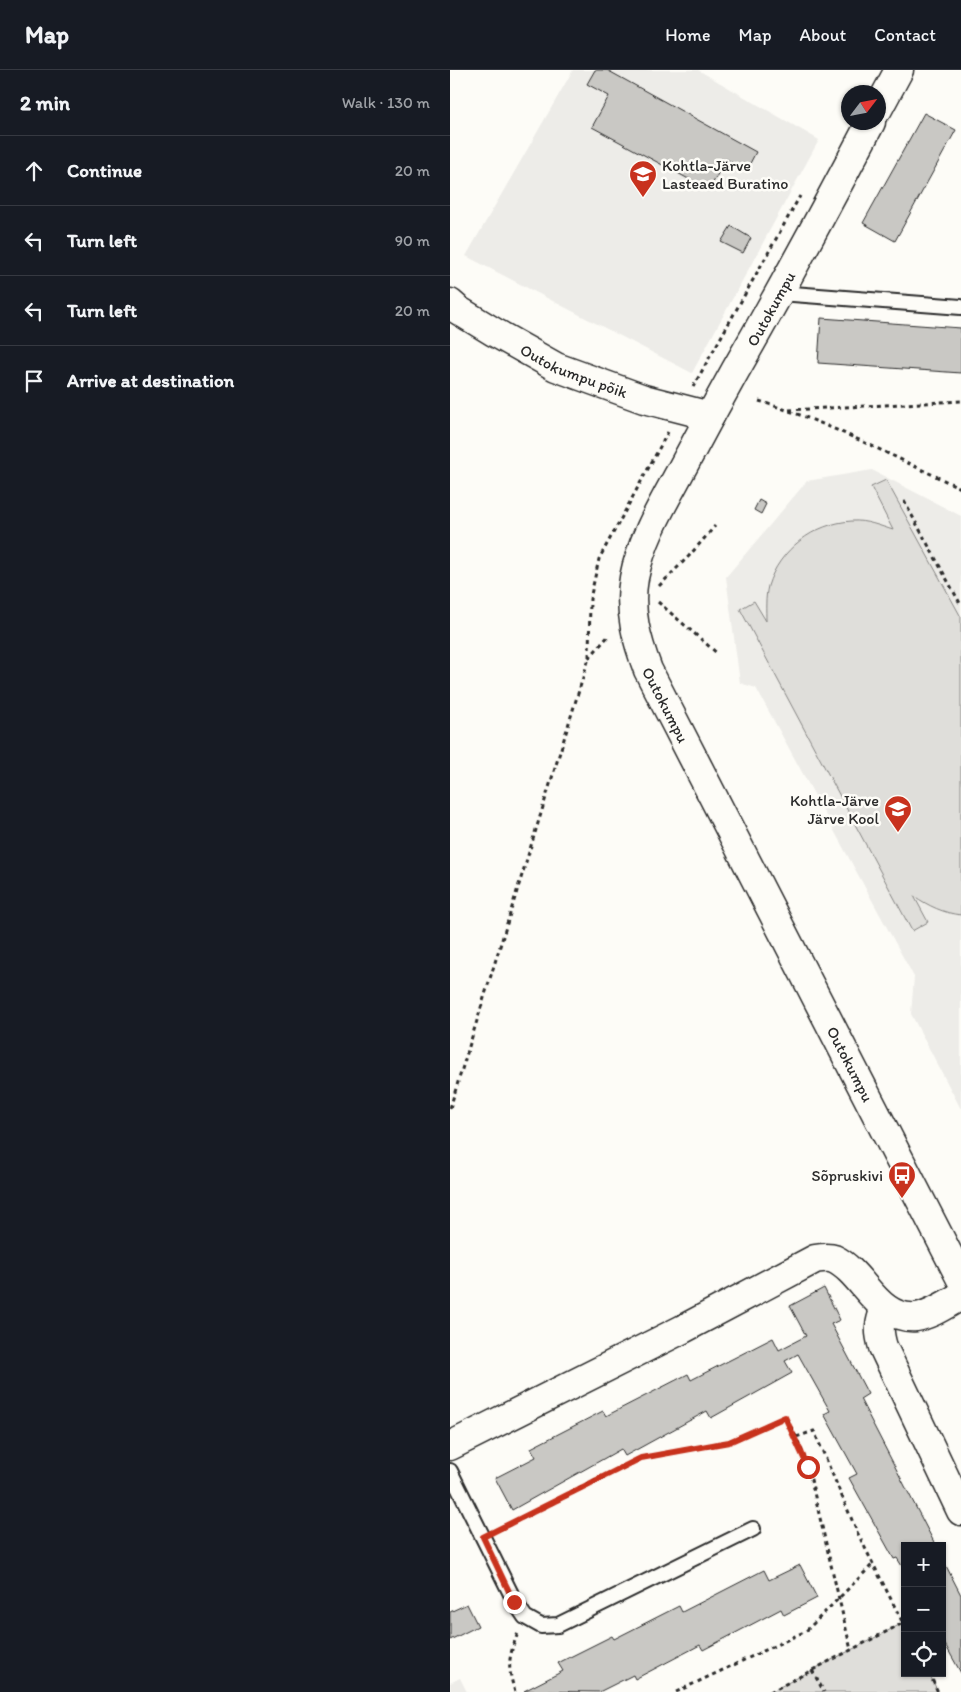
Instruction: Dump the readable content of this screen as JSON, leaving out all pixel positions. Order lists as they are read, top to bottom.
{
  "streets": {
    "street": ["Outokumpu", "Outokumpu põik"]
  },
  "crossings": [
    ["Outokumpu", "Outokumpu põik"]
  ],
  "places": {
    "school or university": ["Kohtla-Järve Lasteaed Buratino", "Kohtla-Järve Järve Kool"],
    "bus stop": ["Sõpruskivi"]
  },
  "north": "top right",
  "page": {
    "header": "Map",
    "nav": [
      "Home",
      "Map",
      "About",
      "Contact"
    ],
    "heading": ["2 min", "Walk · 130 m"],
    "list": [
      ["Continue", "20 m"],
      ["Turn left", "90 m"],
      ["Turn left", "20 m"],
      "Arrive at destination"
    ],
    "map_buttons": ["+", "−"]
  }
}
